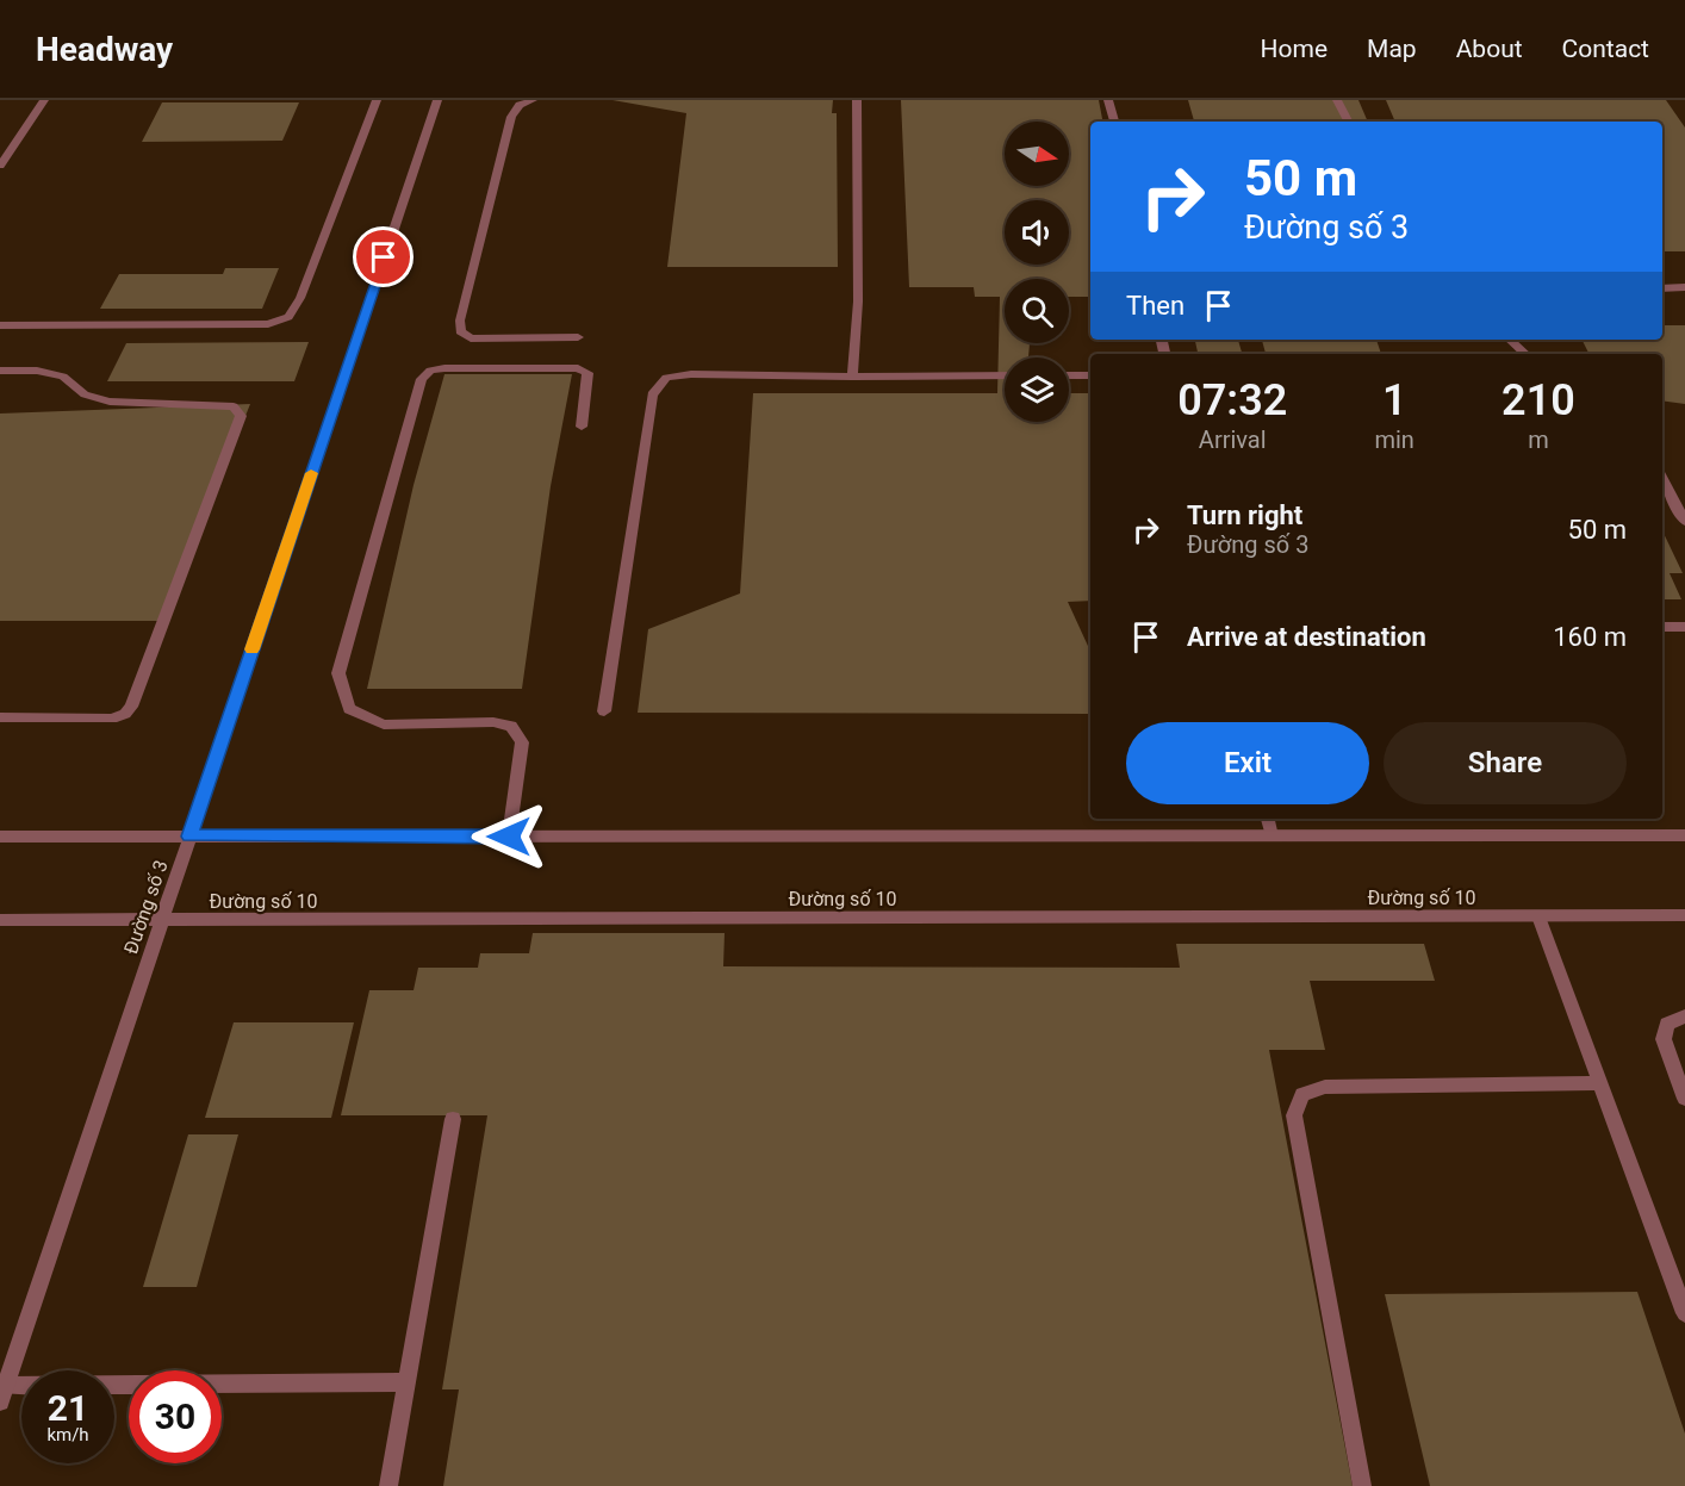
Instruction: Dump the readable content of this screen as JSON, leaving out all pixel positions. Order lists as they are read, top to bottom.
{
  "streets": {
    "street": ["Đường số 10", "Đường số 3"]
  },
  "crossings": [
    ["Đường số 10", "Đường số 3"]
  ],
  "north": "right",
  "page": {
    "header": "Headway",
    "nav": [
      "Home",
      "Map",
      "About",
      "Contact"
    ],
    "turn": ["50 m", "Đường số 3"],
    "then": "Then",
    "eta": [
      "07:32",
      "Arrival",
      "1",
      "min",
      "210",
      "m"
    ],
    "list": [
      {
        "name": "Turn right",
        "note": "Đường số 3",
        "value": "50 m"
      },
      {
        "name": "Arrive at destination",
        "value": "160 m"
      }
    ],
    "buttons": ["Exit", "Share"],
    "speed": "21 km/h",
    "limit": "30"
  }
}
